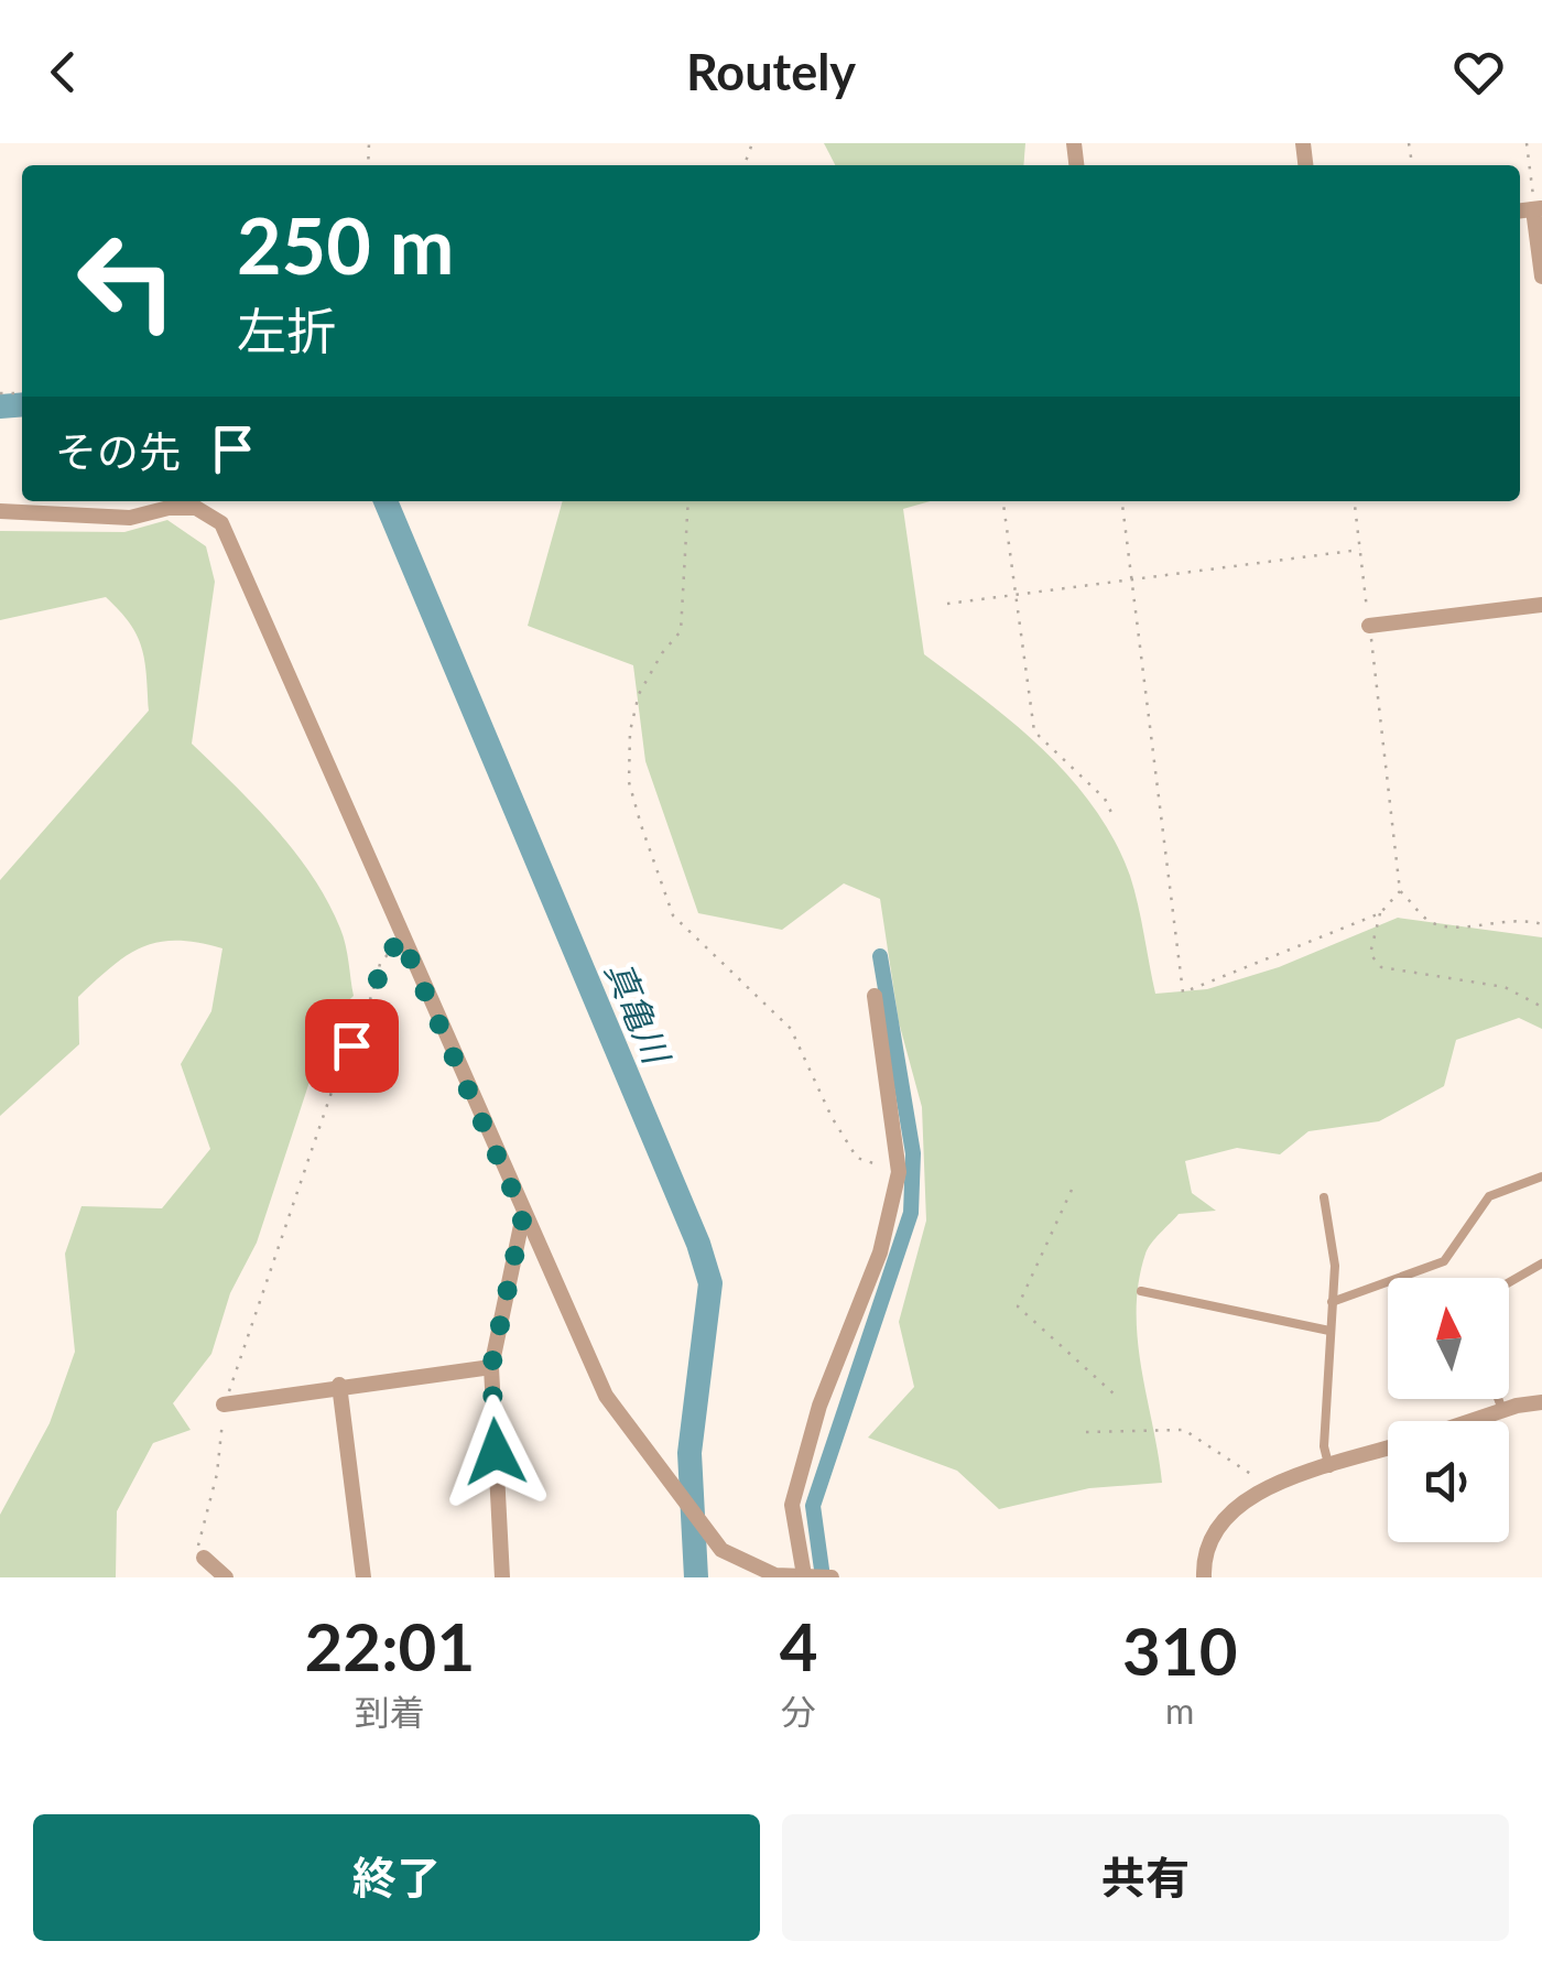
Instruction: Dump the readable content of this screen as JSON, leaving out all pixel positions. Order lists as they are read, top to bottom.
{
  "water": ["真亀川"],
  "north": "top",
  "page": {
    "header": "Routely",
    "turn": ["250 m", "左折"],
    "then": "その先",
    "eta": [
      "22:01",
      "到着",
      "4",
      "分",
      "310",
      "m"
    ],
    "buttons": ["終了", "共有"]
  }
}
